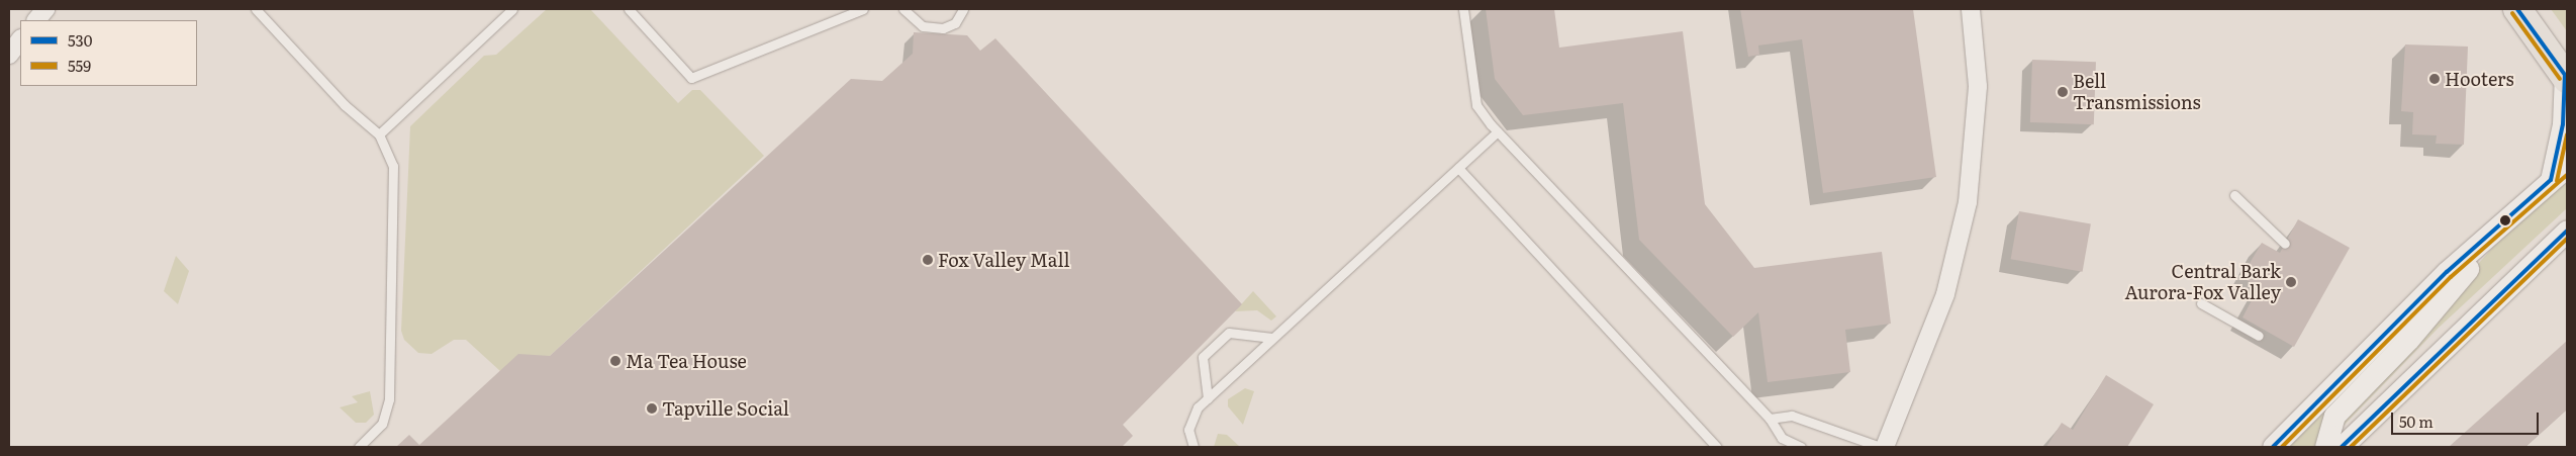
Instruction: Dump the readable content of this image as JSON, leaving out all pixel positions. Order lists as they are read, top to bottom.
{
  "places": [
    "Hooters",
    "Bell Transmissions",
    "Fox Valley Mall",
    "Central Bark Aurora-Fox Valley",
    "Ma Tea House",
    "Tapville Social"
  ],
  "lines": ["transit line 530", "transit line 559"],
  "legend": ["530", "559"],
  "scale_bar": "50 m"
}
